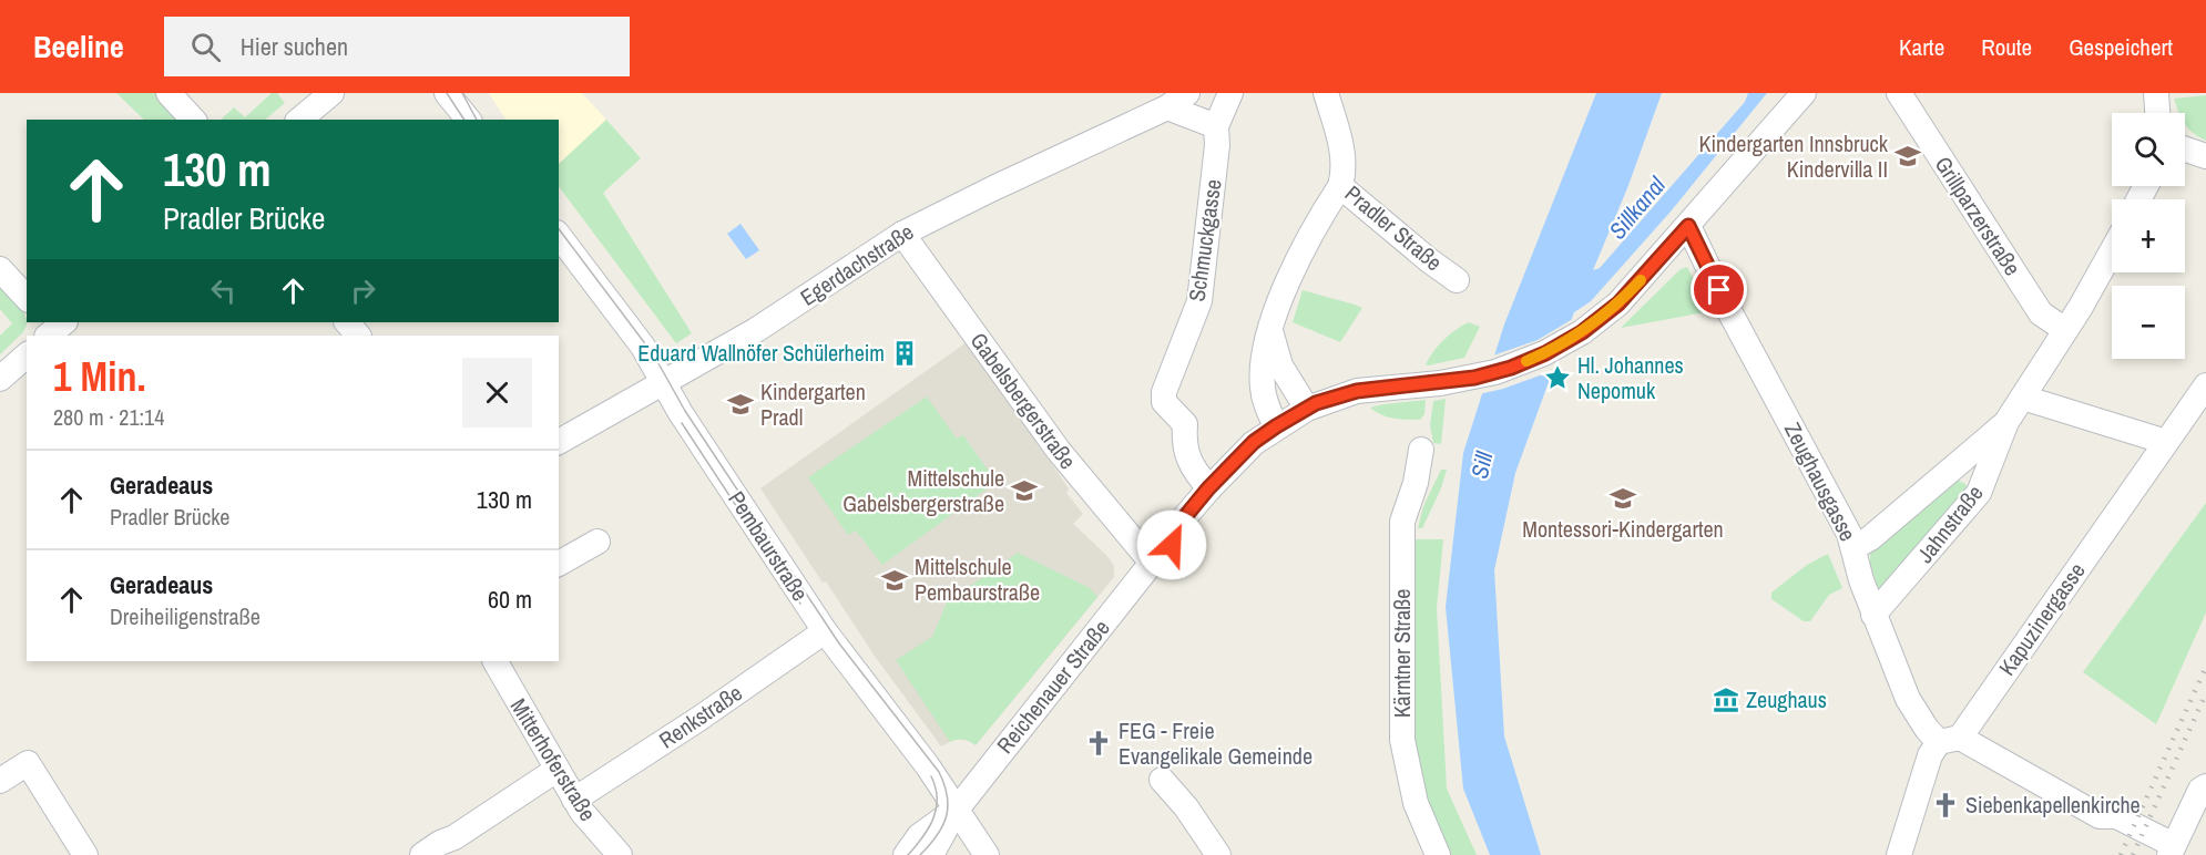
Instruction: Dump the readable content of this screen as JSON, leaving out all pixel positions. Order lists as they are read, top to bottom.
{
  "streets": {
    "street": [
      "Grillparzerstraße",
      "Pradler Straße",
      "Schmuckgasse",
      "Egerdachstraße",
      "Gabelsbergerstraße",
      "Zeughausgasse",
      "Jahnstraße",
      "Pembaurstraße",
      "Kapuzinergasse",
      "Kärntner Straße",
      "Reichenauer Straße",
      "Renkstraße",
      "Mitterhoferstraße"
    ]
  },
  "crossings": [
    ["Grillparzerstraße", "Jahnstraße"],
    ["Schmuckgasse", "Egerdachstraße"],
    ["Schmuckgasse", "Reichenauer Straße"],
    ["Egerdachstraße", "Gabelsbergerstraße"],
    ["Egerdachstraße", "Pembaurstraße"],
    ["Gabelsbergerstraße", "Reichenauer Straße"],
    ["Zeughausgasse", "Jahnstraße"],
    ["Zeughausgasse", "Kapuzinergasse"],
    ["Zeughausgasse", "Reichenauer Straße"],
    ["Pembaurstraße", "Reichenauer Straße"],
    ["Pembaurstraße", "Renkstraße"],
    ["Renkstraße", "Mitterhoferstraße"]
  ],
  "water": ["Sillkanal", "Sill"],
  "places": {
    "school or university": [
      "Kindergarten Innsbruck Kindervilla II",
      "Kindergarten Pradl",
      "Mittelschule Gabelsbergerstraße",
      "Montessori-Kindergarten",
      "Mittelschule Pembaurstraße"
    ],
    "building": ["Eduard Wallnöfer Schülerheim"],
    "place": ["Hl. Johannes Nepomuk"],
    "museum": ["Zeughaus"],
    "church": ["FEG - Freie Evangelikale Gemeinde", "Siebenkapellenkirche"]
  },
  "page": {
    "header": "Beeline",
    "search": "Hier suchen",
    "nav": ["Karte", "Route", "Gespeichert"],
    "map_buttons": ["+", "−"],
    "turn": ["130 m", "Pradler Brücke"],
    "heading": ["1 Min.", "280 m · 21:14"],
    "list": [
      {
        "name": "Geradeaus",
        "note": "Pradler Brücke",
        "value": "130 m"
      },
      {
        "name": "Geradeaus",
        "note": "Dreiheiligenstraße",
        "value": "60 m"
      }
    ]
  }
}
